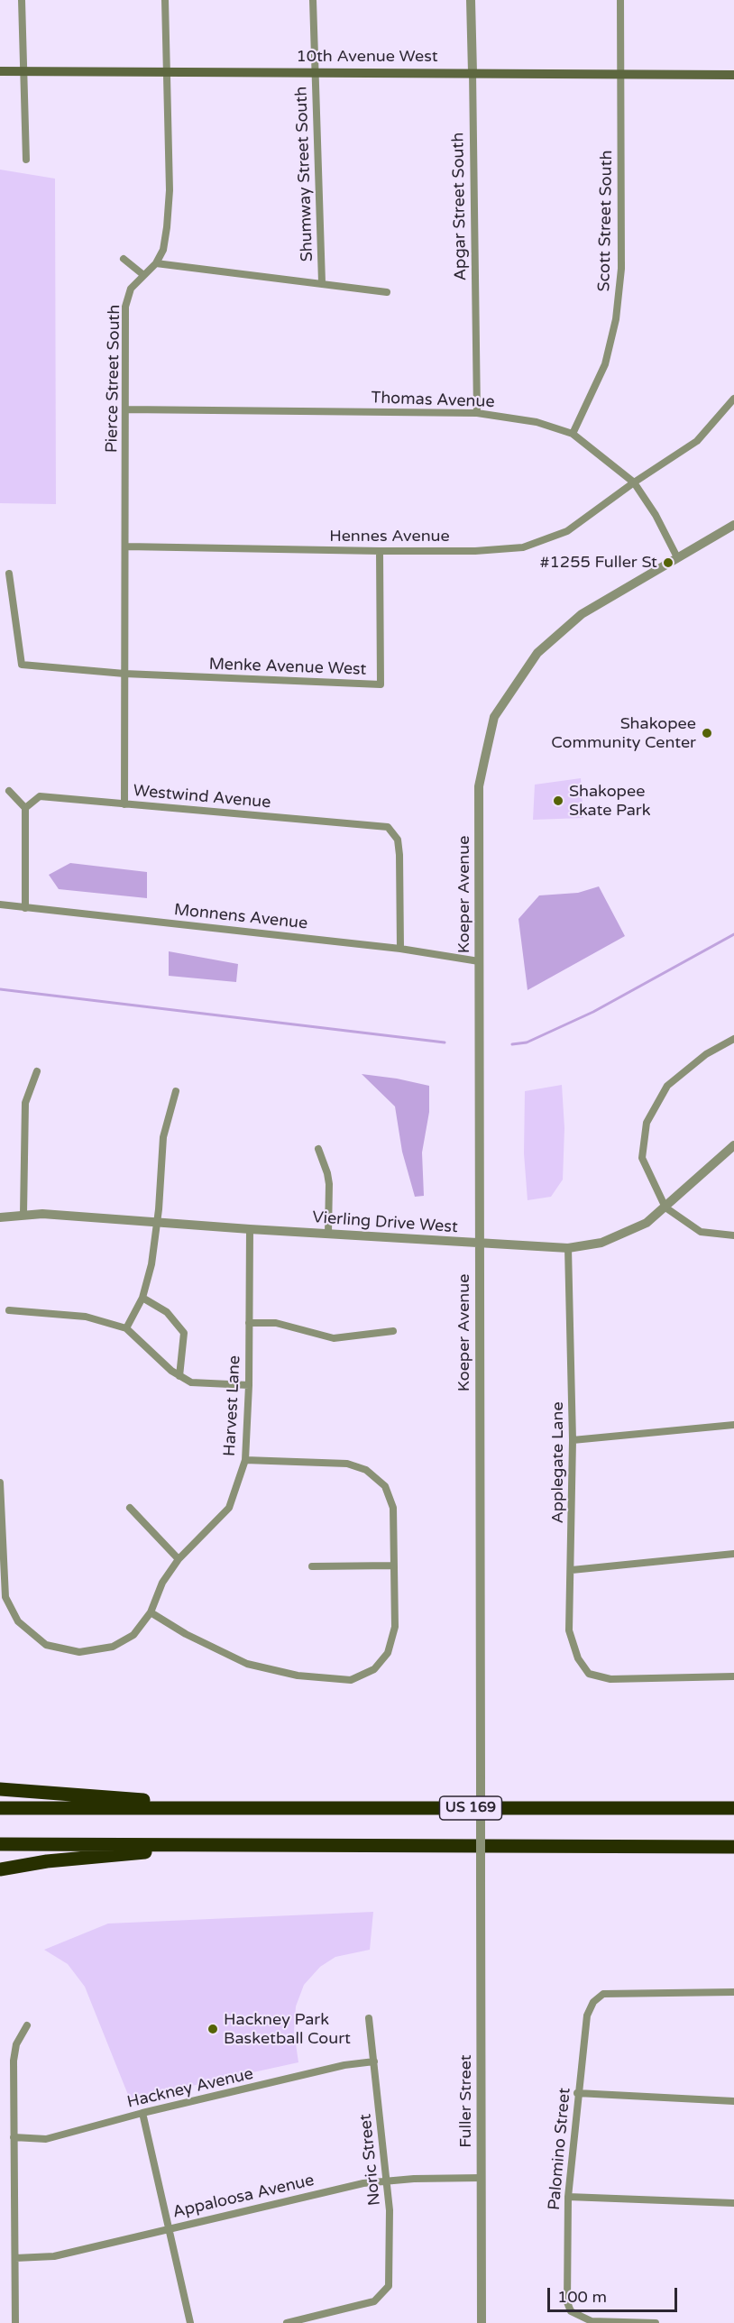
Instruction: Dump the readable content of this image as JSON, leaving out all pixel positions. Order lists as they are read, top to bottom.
{
  "streets": {
    "highway": ["US 169"],
    "main road": ["10th Avenue West"],
    "street": [
      "Shumway Street South",
      "Apgar Street South",
      "Scott Street South",
      "Pierce Street South",
      "Thomas Avenue",
      "Hennes Avenue",
      "Menke Avenue West",
      "Westwind Avenue",
      "Koeper Avenue",
      "Monnens Avenue",
      "Vierling Drive West",
      "Harvest Lane",
      "Applegate Lane",
      "Hackney Avenue",
      "Fuller Street",
      "Palomino Street",
      "Noric Street",
      "Appaloosa Avenue"
    ]
  },
  "crossings": [
    ["10th Avenue West", "Shumway Street South"],
    ["10th Avenue West", "Apgar Street South"],
    ["10th Avenue West", "Scott Street South"],
    ["Apgar Street South", "Thomas Avenue"],
    ["Scott Street South", "Thomas Avenue"],
    ["Pierce Street South", "Thomas Avenue"],
    ["Pierce Street South", "Hennes Avenue"],
    ["Pierce Street South", "Menke Avenue West"],
    ["Pierce Street South", "Westwind Avenue"],
    ["Thomas Avenue", "Hennes Avenue"],
    ["Thomas Avenue", "Koeper Avenue"],
    ["Hennes Avenue", "Menke Avenue West"],
    ["Westwind Avenue", "Monnens Avenue"],
    ["Koeper Avenue", "Monnens Avenue"],
    ["Koeper Avenue", "Vierling Drive West"],
    ["Koeper Avenue", "Fuller Street"],
    ["Vierling Drive West", "Harvest Lane"],
    ["Vierling Drive West", "Applegate Lane"],
    ["Hackney Avenue", "Noric Street"],
    ["Fuller Street", "Appaloosa Avenue"],
    ["Noric Street", "Appaloosa Avenue"]
  ],
  "places": [
    "#1255 Fuller St",
    "Shakopee Community Center",
    "Shakopee Skate Park",
    "Hackney Park Basketball Court"
  ],
  "scale_bar": "100 m"
}
